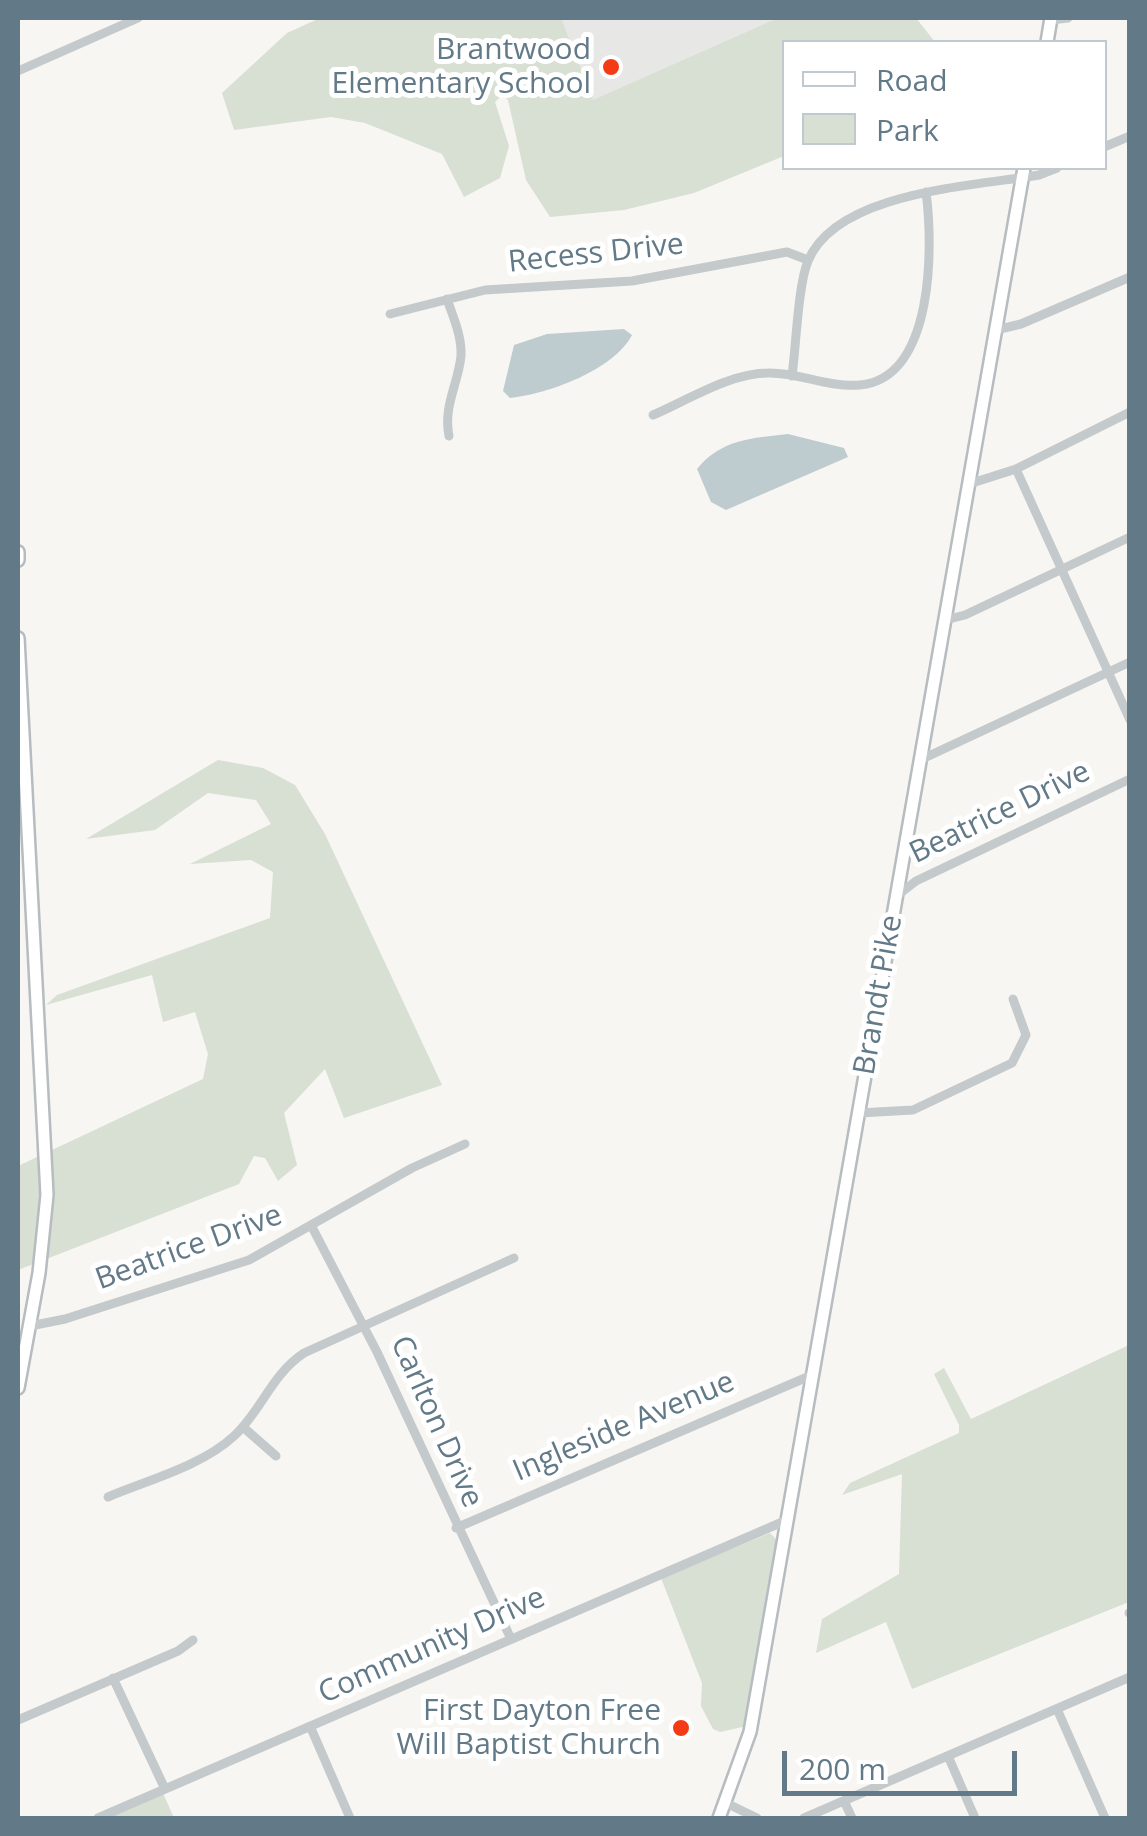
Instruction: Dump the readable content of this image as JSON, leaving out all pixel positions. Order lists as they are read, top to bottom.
{
  "streets": {
    "main road": ["Brandt Pike"],
    "street": [
      "Recess Drive",
      "Beatrice Drive",
      "Carlton Drive",
      "Ingleside Avenue",
      "Community Drive"
    ]
  },
  "crossings": [
    ["Beatrice Drive", "Brandt Pike"],
    ["Beatrice Drive", "Carlton Drive"],
    ["Brandt Pike", "Ingleside Avenue"],
    ["Brandt Pike", "Community Drive"],
    ["Carlton Drive", "Ingleside Avenue"],
    ["Carlton Drive", "Community Drive"]
  ],
  "places": ["Brantwood Elementary School", "First Dayton Free Will Baptist Church"],
  "legend": ["Road", "Park"],
  "scale_bar": "200 m"
}
